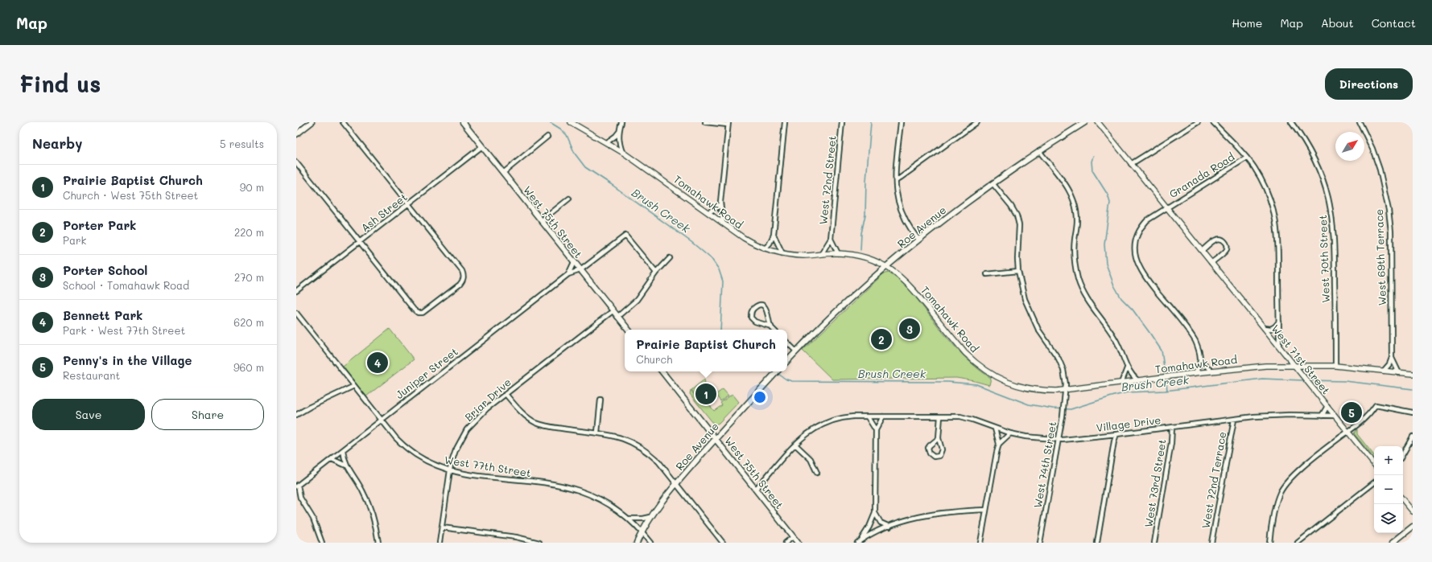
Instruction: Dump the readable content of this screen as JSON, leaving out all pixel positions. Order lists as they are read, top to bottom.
{
  "streets": {
    "main road": ["West 75th Street", "Roe Avenue"],
    "street": [
      "Granada Road",
      "West 72nd Street",
      "Tomahawk Road",
      "Ash Street",
      "West 69th Terrace",
      "West 70th Street",
      "West 71st Street",
      "Juniper Street",
      "Briar Drive",
      "Village Drive",
      "West 74th Street",
      "West 77th Street",
      "West 72nd Terrace",
      "West 73rd Street"
    ]
  },
  "crossings": [
    ["Granada Road", "West 71st Street"],
    ["West 72nd Street", "Tomahawk Road"],
    ["Tomahawk Road", "Roe Avenue"],
    ["Tomahawk Road", "West 69th Terrace"],
    ["Tomahawk Road", "West 70th Street"],
    ["Tomahawk Road", "West 71st Street"],
    ["Tomahawk Road", "West 74th Street"],
    ["Ash Street", "West 75th Street"],
    ["West 75th Street", "Roe Avenue"],
    ["West 75th Street", "Juniper Street"],
    ["West 75th Street", "Briar Drive"],
    ["West 75th Street", "Village Drive"],
    ["Roe Avenue", "West 77th Street"],
    ["West 71st Street", "Village Drive"],
    ["Juniper Street", "West 77th Street"],
    ["Briar Drive", "West 77th Street"],
    ["Village Drive", "West 74th Street"],
    ["Village Drive", "West 72nd Terrace"],
    ["Village Drive", "West 73rd Street"]
  ],
  "water": ["Brush Creek"],
  "north": "top right",
  "page": {
    "header": "Map",
    "nav": [
      "Home",
      "Map",
      "About",
      "Contact"
    ],
    "buttons": [
      "Directions",
      ["Save", "Share"]
    ],
    "title": "Find us",
    "heading": ["Nearby", "5 results"],
    "list": [
      {
        "mark": "1",
        "name": "Prairie Baptist Church",
        "note": "Church · West 75th Street",
        "value": "90 m"
      },
      {
        "mark": "2",
        "name": "Porter Park",
        "note": "Park",
        "value": "220 m"
      },
      {
        "mark": "3",
        "name": "Porter School",
        "note": "School · Tomahawk Road",
        "value": "270 m"
      },
      {
        "mark": "4",
        "name": "Bennett Park",
        "note": "Park · West 77th Street",
        "value": "620 m"
      },
      {
        "mark": "5",
        "name": "Penny's in the Village",
        "note": "Restaurant",
        "value": "960 m"
      }
    ],
    "pins": [
      "3",
      "2",
      "4",
      "1",
      "5"
    ],
    "popup": ["Prairie Baptist Church", "Church"],
    "map_buttons": ["+", "−"]
  }
}
